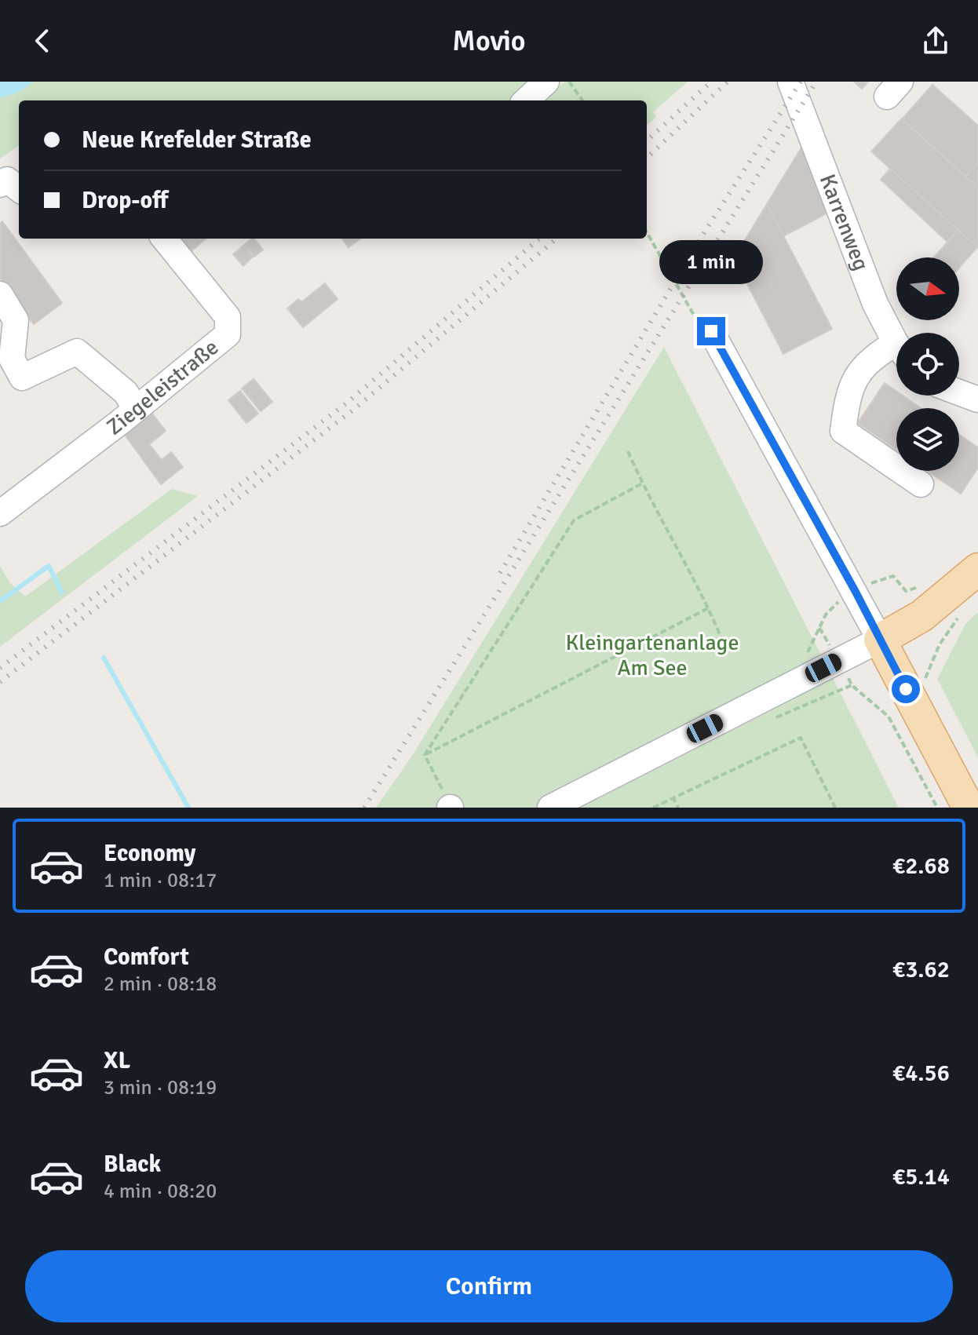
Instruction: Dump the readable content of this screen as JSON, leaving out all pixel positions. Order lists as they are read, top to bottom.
{
  "streets": {
    "street": ["Karrenweg", "Ziegeleistraße"]
  },
  "parks": ["Kleingartenanlage Am See"],
  "north": "right",
  "page": {
    "header": "Movio",
    "banner": ["Neue Krefelder Straße", "Drop-off"],
    "bubble": "1 min",
    "list": [
      {
        "name": "Economy",
        "note": "1 min · 08:17",
        "value": "€2.68"
      },
      {
        "name": "Comfort",
        "note": "2 min · 08:18",
        "value": "€3.62"
      },
      {
        "name": "XL",
        "note": "3 min · 08:19",
        "value": "€4.56"
      },
      {
        "name": "Black",
        "note": "4 min · 08:20",
        "value": "€5.14"
      }
    ],
    "buttons": "Confirm"
  }
}
